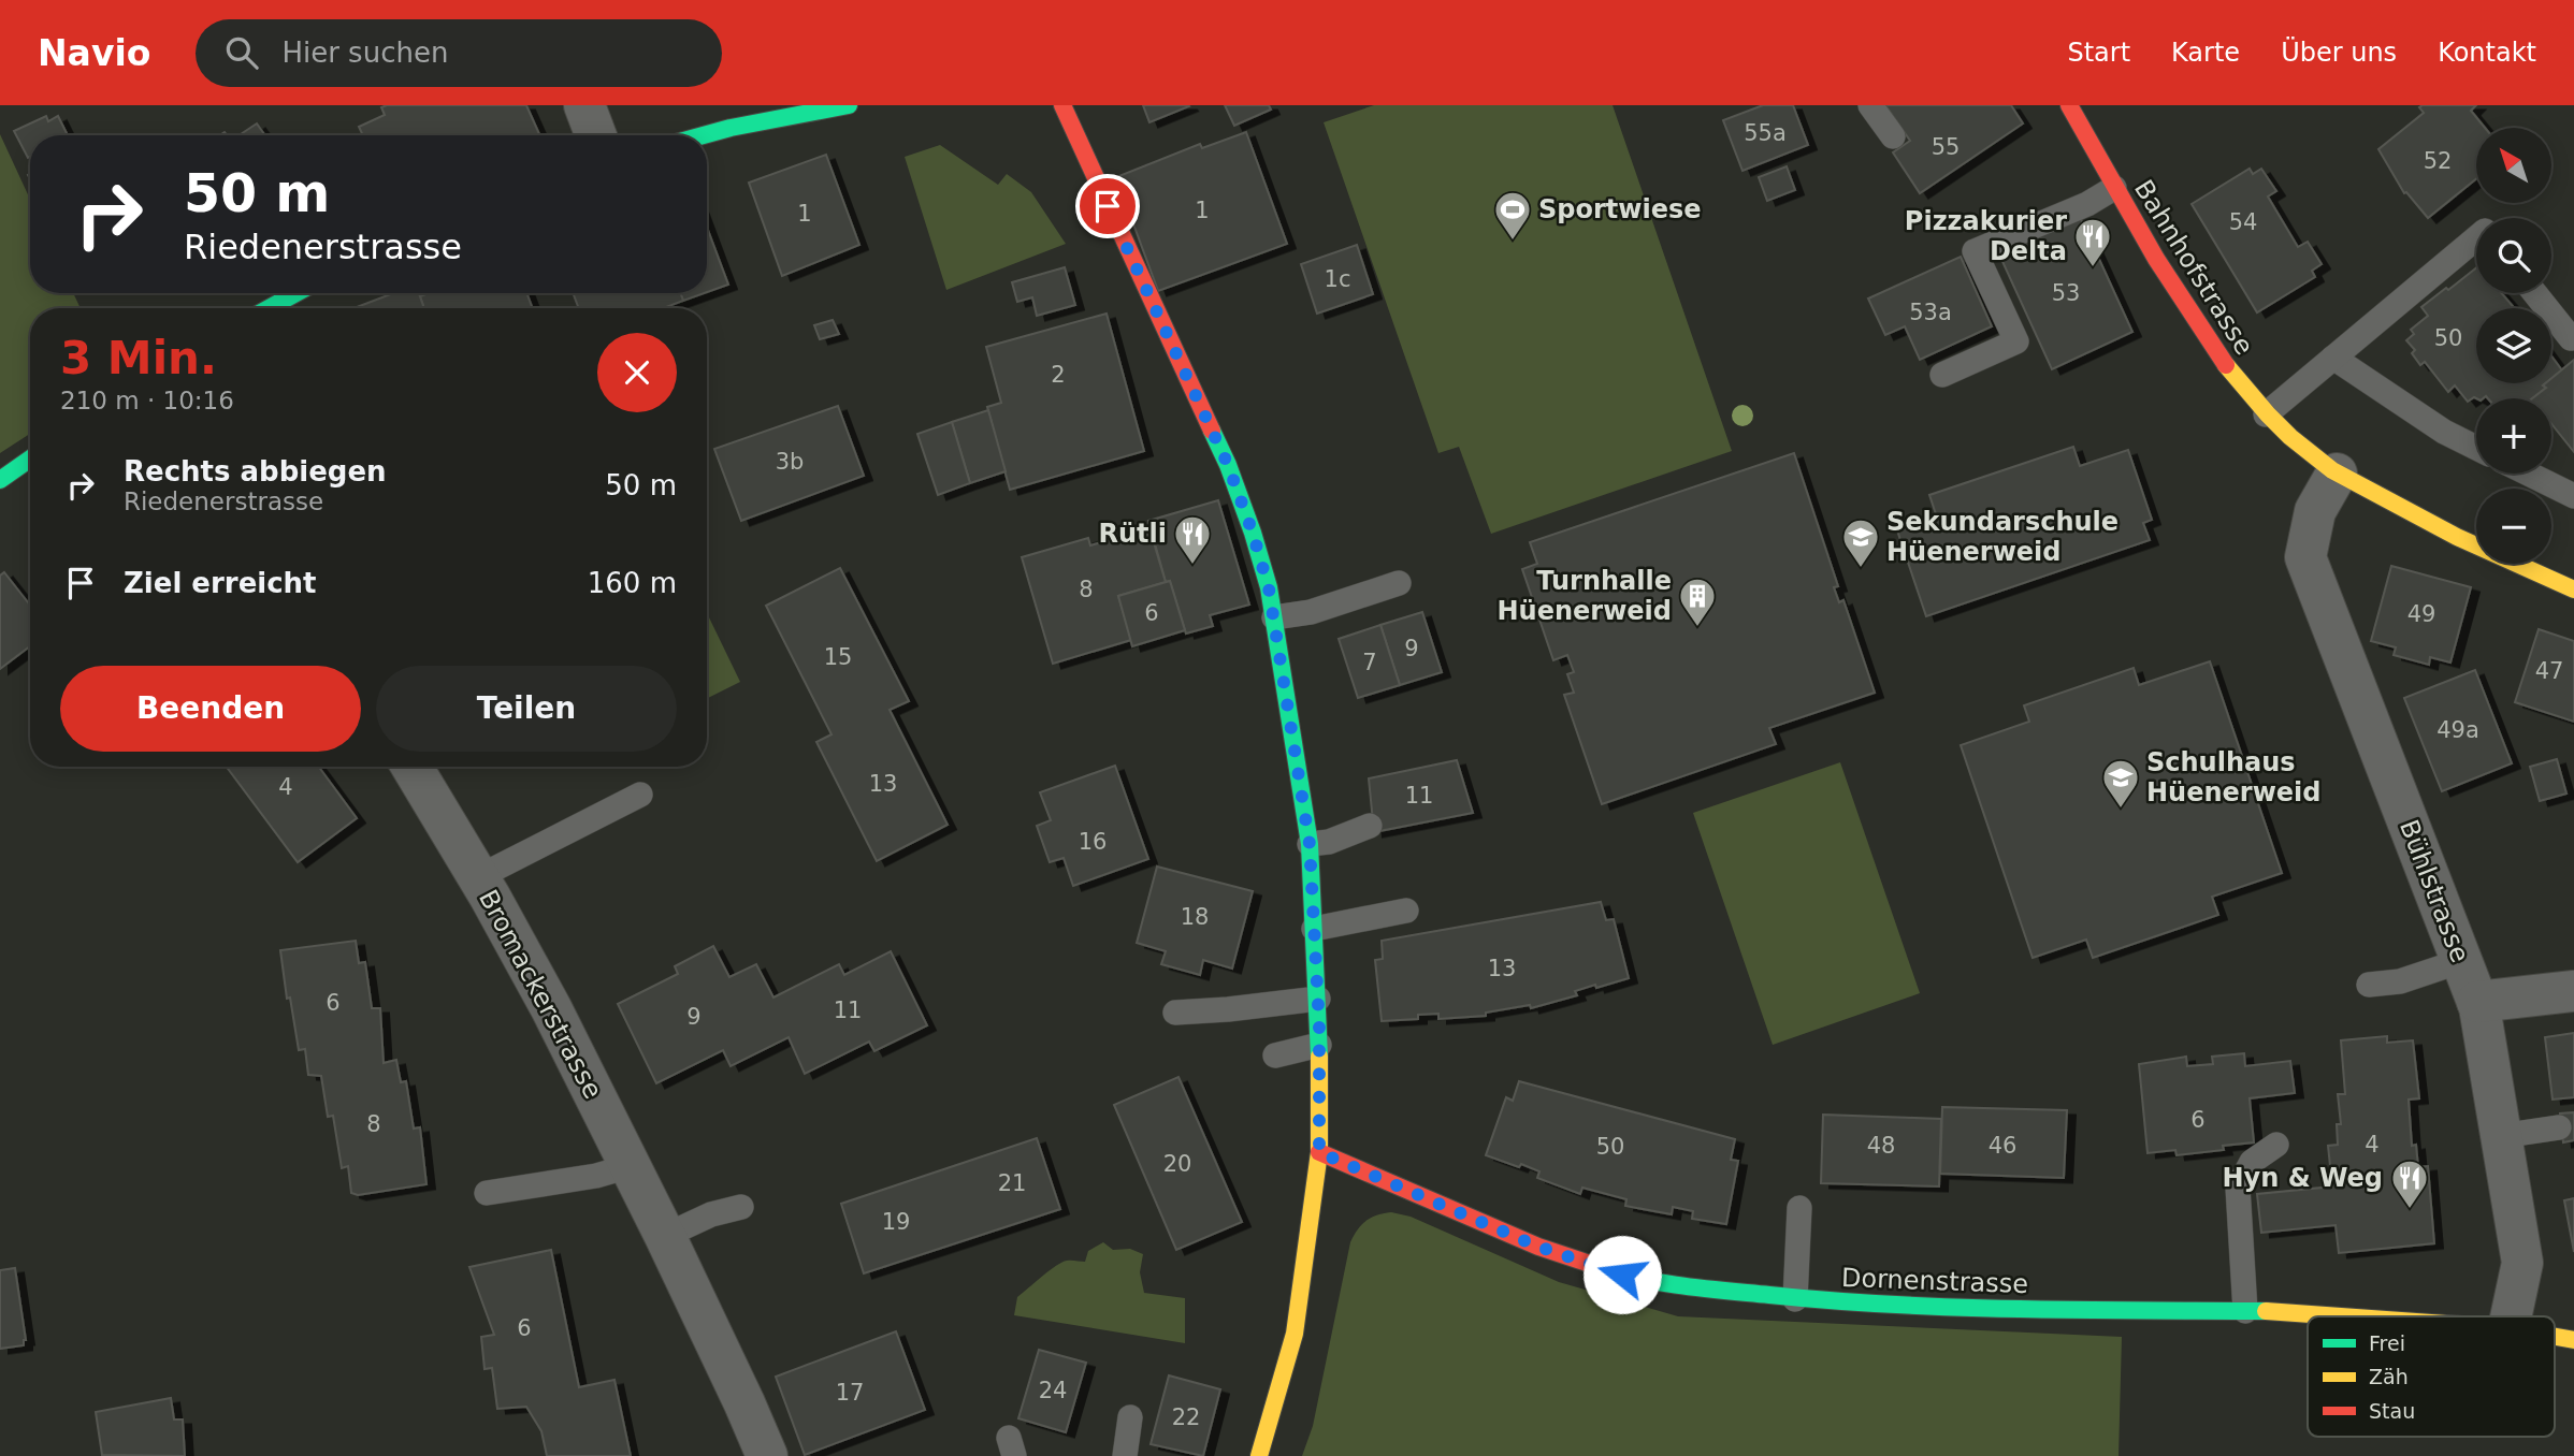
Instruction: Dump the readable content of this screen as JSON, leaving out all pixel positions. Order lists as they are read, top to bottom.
{
  "streets": {
    "street": [
      "Bahnhofstrasse",
      "Bühlstrasse",
      "Bromackerstrasse",
      "Dornenstrasse"
    ]
  },
  "crossings": [
    ["Bahnhofstrasse", "Bühlstrasse"]
  ],
  "places": {
    "sports": ["Sportwiese"],
    "restaurant": ["Pizzakurier Delta", "Rütli", "Hyn & Weg"],
    "school or university": ["Sekundarschule Hüenerweid", "Schulhaus Hüenerweid"],
    "building": ["Turnhalle Hüenerweid"]
  },
  "house_numbers": [
    "55a",
    "55",
    "52",
    "1",
    "1",
    "54",
    "1c",
    "53",
    "53a",
    "50",
    "2",
    "3b",
    "8",
    "6",
    "49",
    "9",
    "15",
    "7",
    "47",
    "49a",
    "13",
    "4",
    "11",
    "16",
    "18",
    "13",
    "6",
    "11",
    "9",
    "6",
    "8",
    "4",
    "48",
    "46",
    "50",
    "20",
    "21",
    "19",
    "6",
    "24",
    "17",
    "22"
  ],
  "legend": ["Frei", "Zäh", "Stau"],
  "north": "top left",
  "page": {
    "header": "Navio",
    "search": "Hier suchen",
    "nav": [
      "Start",
      "Karte",
      "Über uns",
      "Kontakt"
    ],
    "map_buttons": ["+", "−"],
    "turn": ["50 m", "Riedenerstrasse"],
    "heading": ["3 Min.", "210 m · 10:16"],
    "list": [
      {
        "name": "Rechts abbiegen",
        "note": "Riedenerstrasse",
        "value": "50 m"
      },
      {
        "name": "Ziel erreicht",
        "value": "160 m"
      }
    ],
    "buttons": ["Beenden", "Teilen"]
  }
}
